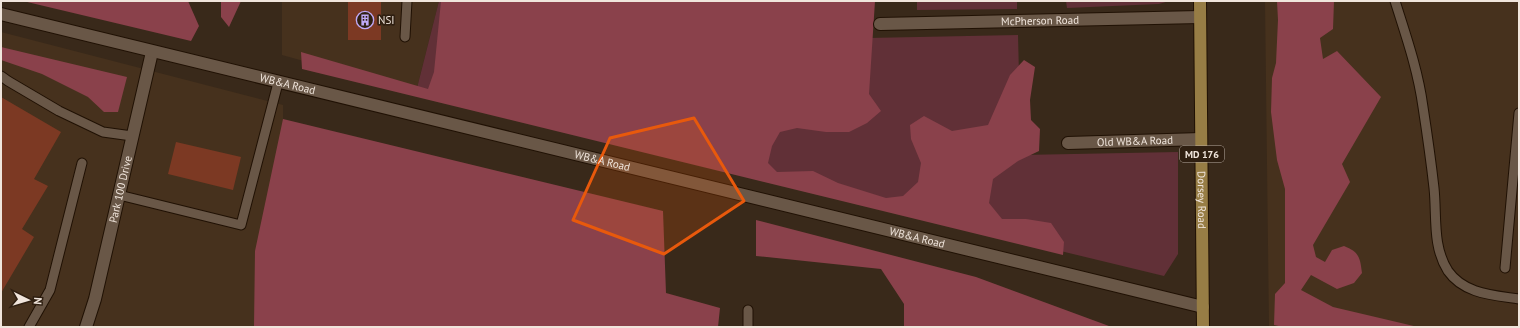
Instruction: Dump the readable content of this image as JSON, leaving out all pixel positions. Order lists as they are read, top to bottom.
{
  "streets": {
    "main road": ["MD 176", "Dorsey Road"],
    "street": [
      "McPherson Road",
      "WB&A Road",
      "Old WB&A Road",
      "Park 100 Drive"
    ]
  },
  "crossings": [
    ["McPherson Road", "Dorsey Road"],
    ["WB&A Road", "Park 100 Drive"],
    ["WB&A Road", "Dorsey Road"],
    ["Old WB&A Road", "Dorsey Road"]
  ],
  "places": {
    "building": ["NSI"]
  },
  "north": "right"
}
